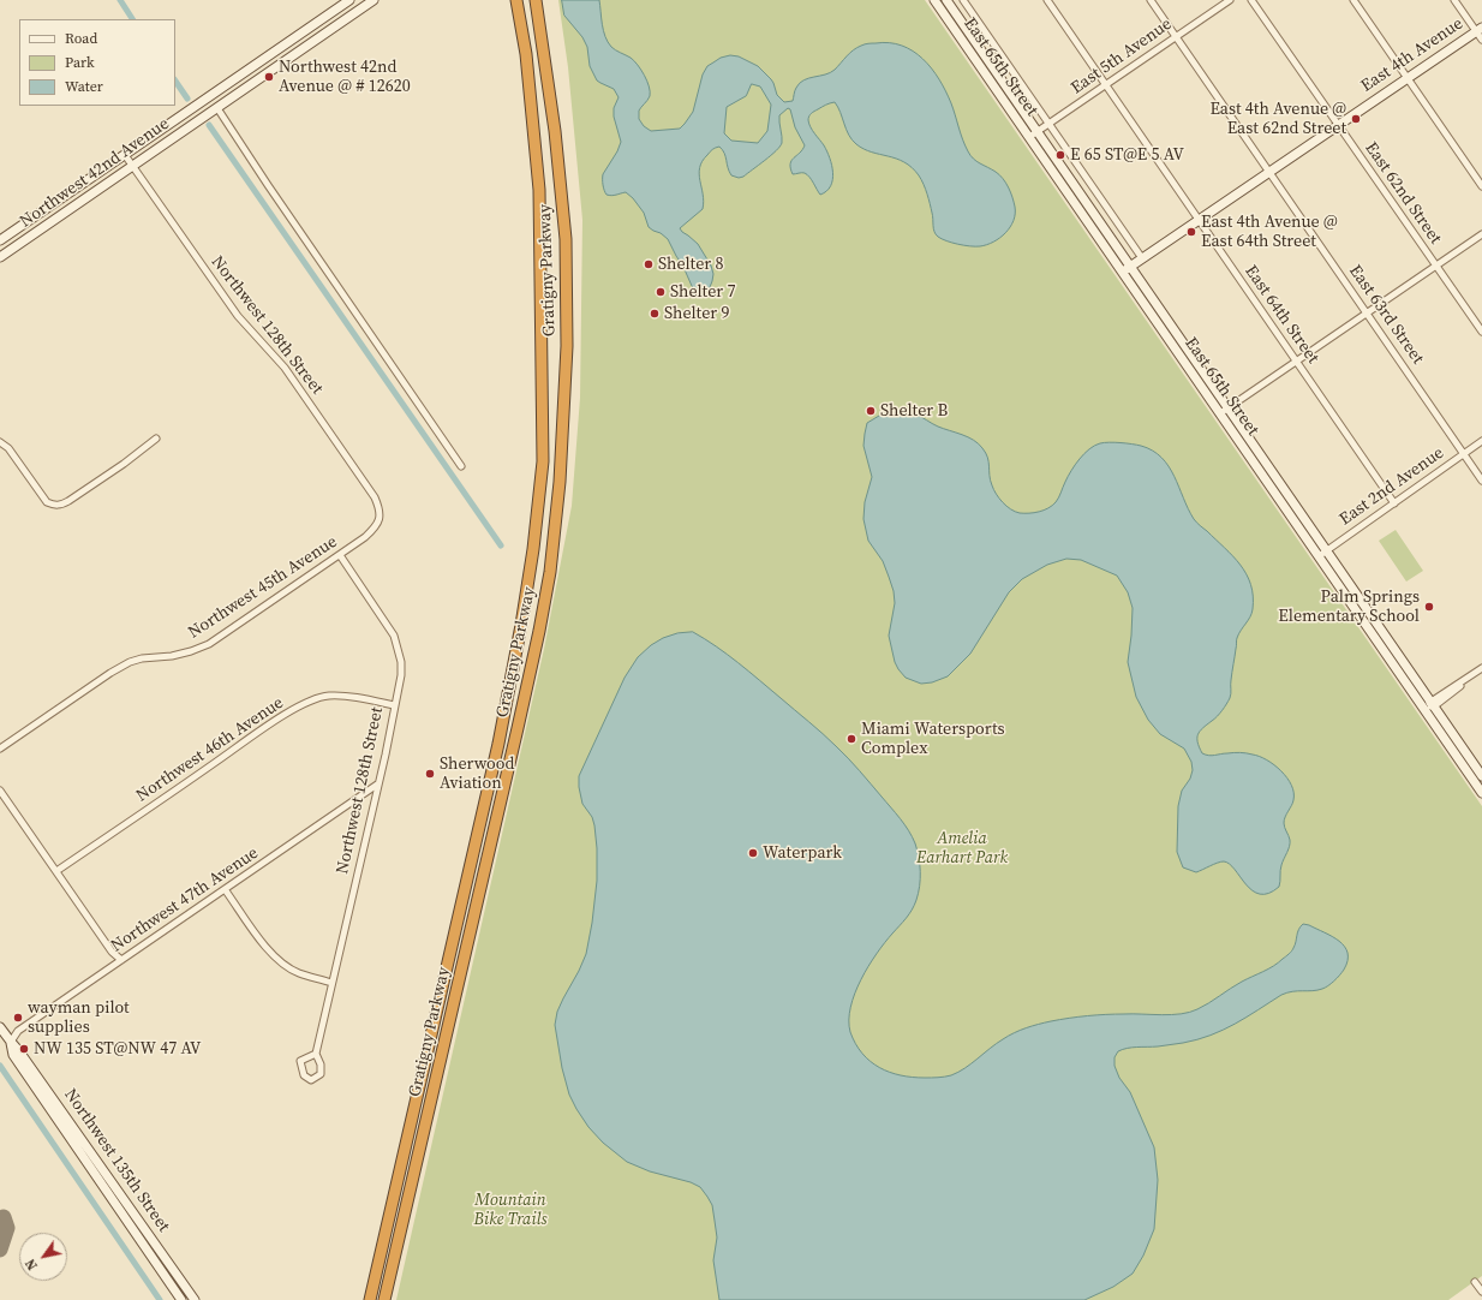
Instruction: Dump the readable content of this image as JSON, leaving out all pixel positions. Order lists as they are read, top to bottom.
{
  "streets": {
    "highway": ["Gratigny Parkway"],
    "main road": [
      "East 4th Avenue",
      "East 65th Street",
      "Northwest 42nd Avenue",
      "Northwest 135th Street"
    ],
    "street": [
      "East 5th Avenue",
      "East 62nd Street",
      "East 64th Street",
      "East 63rd Street",
      "Northwest 128th Street",
      "East 2nd Avenue",
      "Northwest 45th Avenue",
      "Northwest 46th Avenue",
      "Northwest 47th Avenue"
    ]
  },
  "crossings": [
    ["East 4th Avenue", "East 65th Street"],
    ["East 4th Avenue", "East 62nd Street"],
    ["East 4th Avenue", "East 64th Street"],
    ["East 4th Avenue", "East 63rd Street"],
    ["East 5th Avenue", "East 65th Street"],
    ["East 5th Avenue", "East 64th Street"],
    ["East 5th Avenue", "East 63rd Street"],
    ["East 65th Street", "East 2nd Avenue"],
    ["Northwest 42nd Avenue", "Northwest 128th Street"],
    ["East 64th Street", "East 2nd Avenue"],
    ["East 63rd Street", "East 2nd Avenue"],
    ["Northwest 128th Street", "Northwest 45th Avenue"],
    ["Northwest 128th Street", "Northwest 46th Avenue"],
    ["Northwest 128th Street", "Northwest 47th Avenue"],
    ["Northwest 47th Avenue", "Northwest 135th Street"]
  ],
  "parks": ["Amelia Earhart Park", "Mountain Bike Trails"],
  "places": [
    "Northwest 42nd Avenue @ # 12620",
    "East 4th Avenue @ East 62nd Street",
    "E 65 ST@E 5 AV",
    "East 4th Avenue @ East 64th Street",
    "Shelter 8",
    "Shelter 7",
    "Shelter 9",
    "Shelter B",
    "Palm Springs Elementary School",
    "Miami Watersports Complex",
    "Sherwood Aviation",
    "Waterpark",
    "wayman pilot supplies",
    "NW 135 ST@NW 47 AV"
  ],
  "legend": ["Road", "Park", "Water"],
  "north": "bottom left"
}
